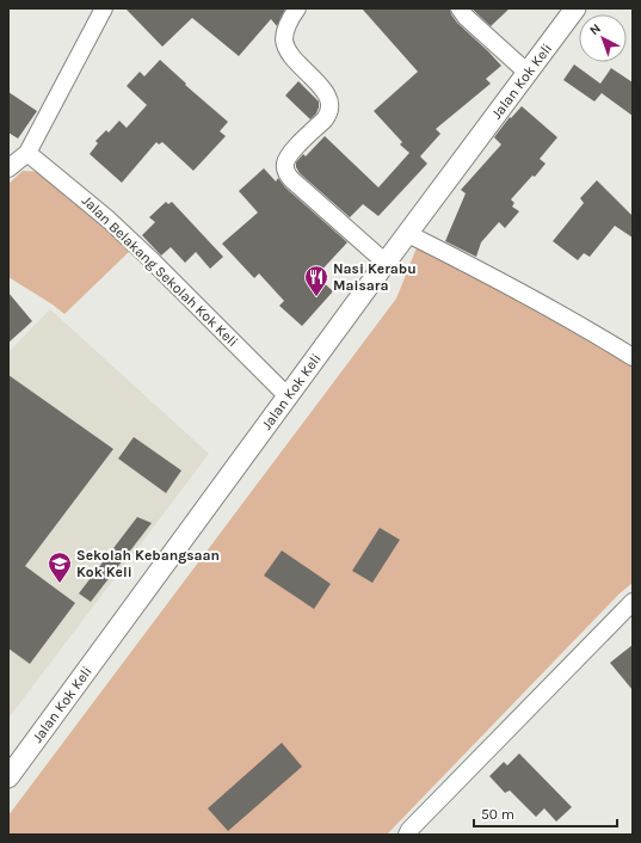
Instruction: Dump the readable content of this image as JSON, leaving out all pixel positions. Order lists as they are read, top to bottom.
{
  "streets": {
    "street": ["Jalan Kok Keli", "Jalan Belakang Sekolah Kok Keli"]
  },
  "crossings": [
    ["Jalan Kok Keli", "Jalan Belakang Sekolah Kok Keli"]
  ],
  "places": {
    "restaurant": ["Nasi Kerabu Maisara"],
    "school or university": ["Sekolah Kebangsaan Kok Keli"]
  },
  "scale_bar": "50 m",
  "north": "top left"
}
